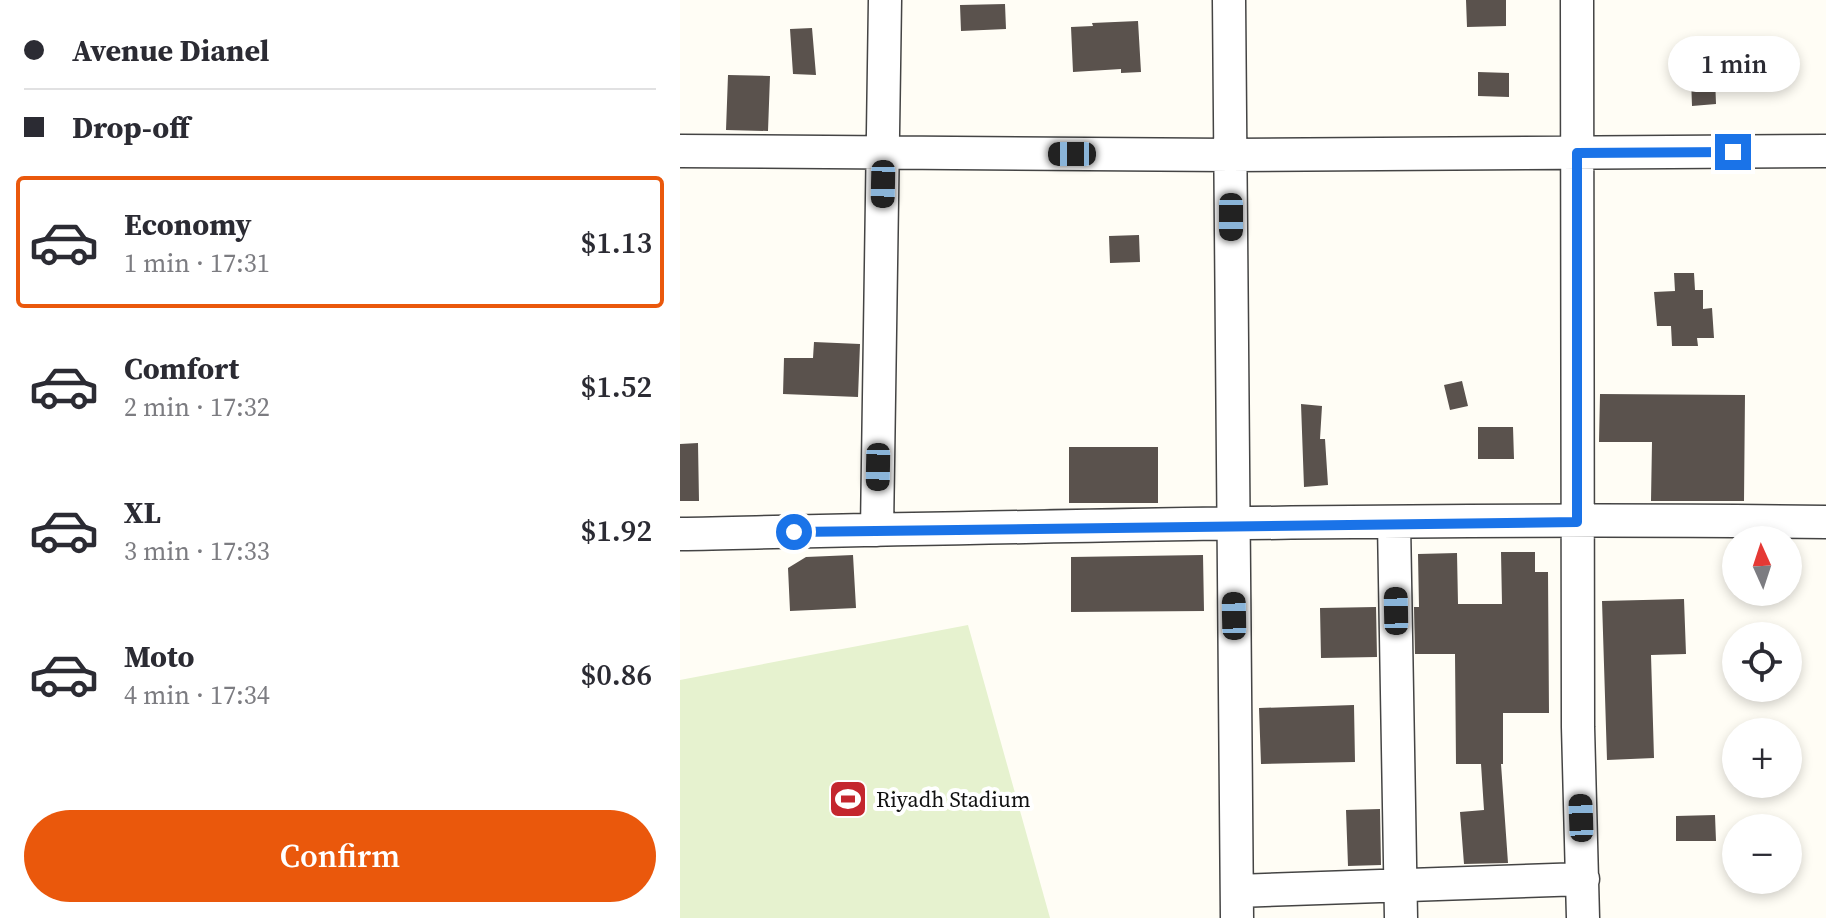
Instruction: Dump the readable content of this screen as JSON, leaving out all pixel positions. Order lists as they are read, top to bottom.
{
  "places": {
    "sports": ["Riyadh Stadium"]
  },
  "north": "top",
  "page": {
    "banner": ["Avenue Dianel", "Drop-off"],
    "bubble": "1 min",
    "list": [
      {
        "name": "Economy",
        "note": "1 min · 17:31",
        "value": "$1.13"
      },
      {
        "name": "Comfort",
        "note": "2 min · 17:32",
        "value": "$1.52"
      },
      {
        "name": "XL",
        "note": "3 min · 17:33",
        "value": "$1.92"
      },
      {
        "name": "Moto",
        "note": "4 min · 17:34",
        "value": "$0.86"
      }
    ],
    "map_buttons": ["+", "−"],
    "buttons": "Confirm"
  }
}
